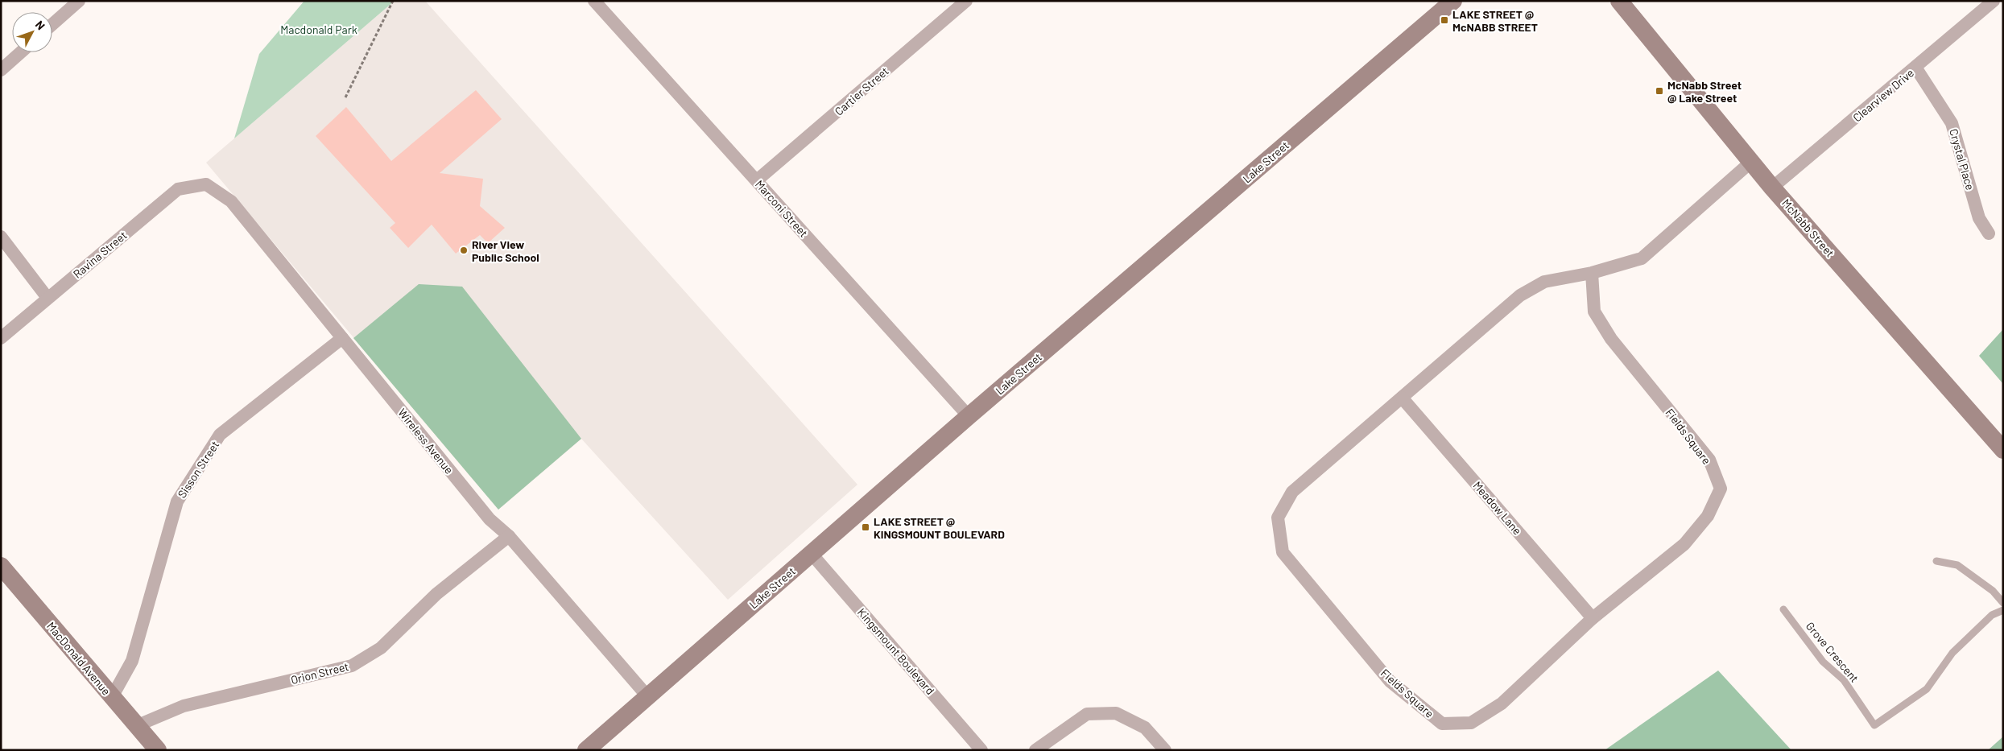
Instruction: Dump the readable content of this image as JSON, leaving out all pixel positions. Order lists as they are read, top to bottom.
{
  "streets": {
    "street": [
      "Cartier Street",
      "Clearview Drive",
      "Crystal Place",
      "Lake Street",
      "Marconi Street",
      "McNabb Street",
      "Ravina Street",
      "Fields Square",
      "Wireless Avenue",
      "Sisson Street",
      "Meadow Lane",
      "Kingsmount Boulevard",
      "MacDonald Avenue",
      "Orion Street"
    ],
    "lane": ["Grove Crescent"]
  },
  "crossings": [
    ["Cartier Street", "Marconi Street"],
    ["Clearview Drive", "Crystal Place"],
    ["Clearview Drive", "McNabb Street"],
    ["Lake Street", "Marconi Street"],
    ["Lake Street", "Wireless Avenue"],
    ["Lake Street", "Kingsmount Boulevard"],
    ["McNabb Street", "Fields Square"],
    ["Ravina Street", "Wireless Avenue"],
    ["Fields Square", "Meadow Lane"],
    ["Wireless Avenue", "Sisson Street"],
    ["Wireless Avenue", "Orion Street"],
    ["Sisson Street", "MacDonald Avenue"],
    ["MacDonald Avenue", "Orion Street"]
  ],
  "parks": ["Macdonald Park"],
  "places": {
    "transit": ["LAKE STREET @ McNABB STREET", "McNabb Street @ Lake Street", "LAKE STREET @ KINGSMOUNT BOULEVARD"],
    "other": ["River View Public School"]
  },
  "north": "top right"
}
